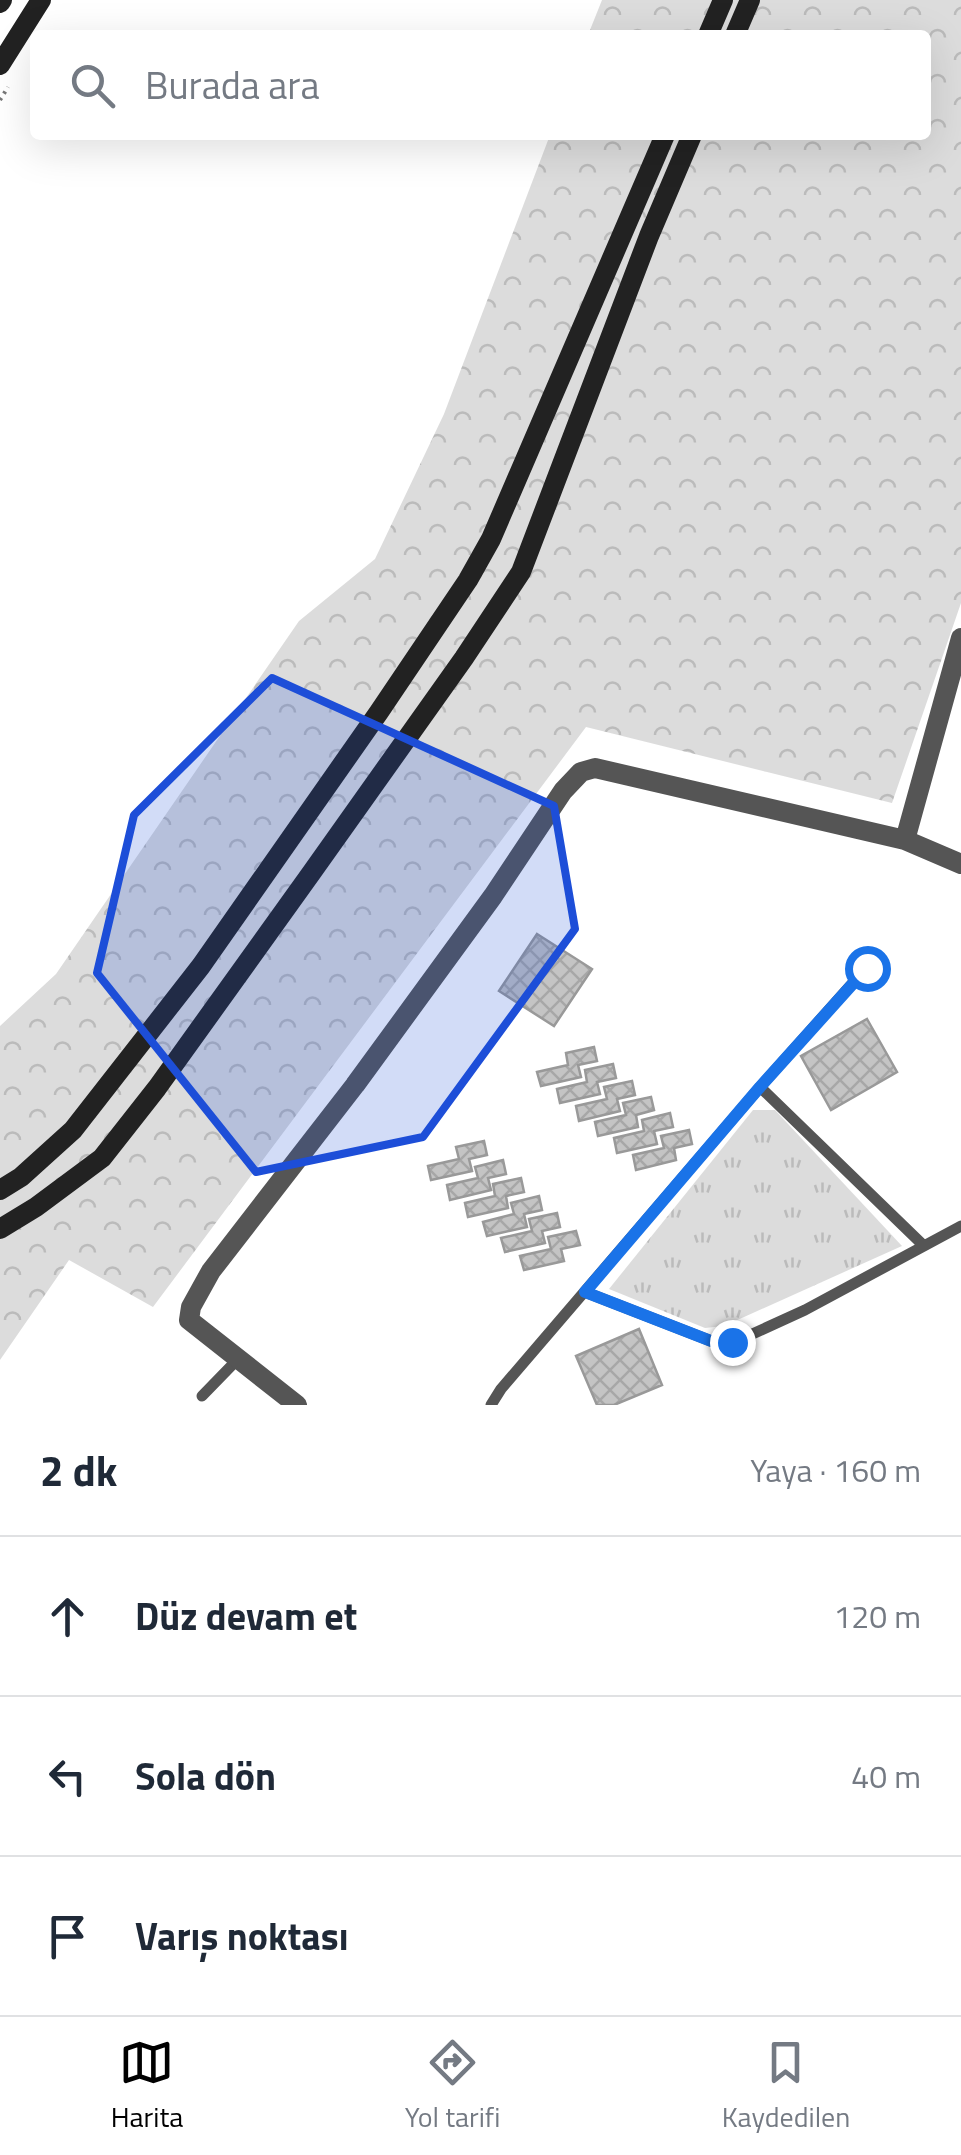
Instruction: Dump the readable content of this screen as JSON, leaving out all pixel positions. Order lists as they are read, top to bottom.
{
  "page": {
    "search": "Burada ara",
    "heading": ["2 dk", "Yaya · 160 m"],
    "list": [
      ["Düz devam et", "120 m"],
      ["Sola dön", "40 m"],
      "Varış noktası"
    ],
    "nav": ["Harita", "Yol tarifi", "Kaydedilen"]
  }
}
